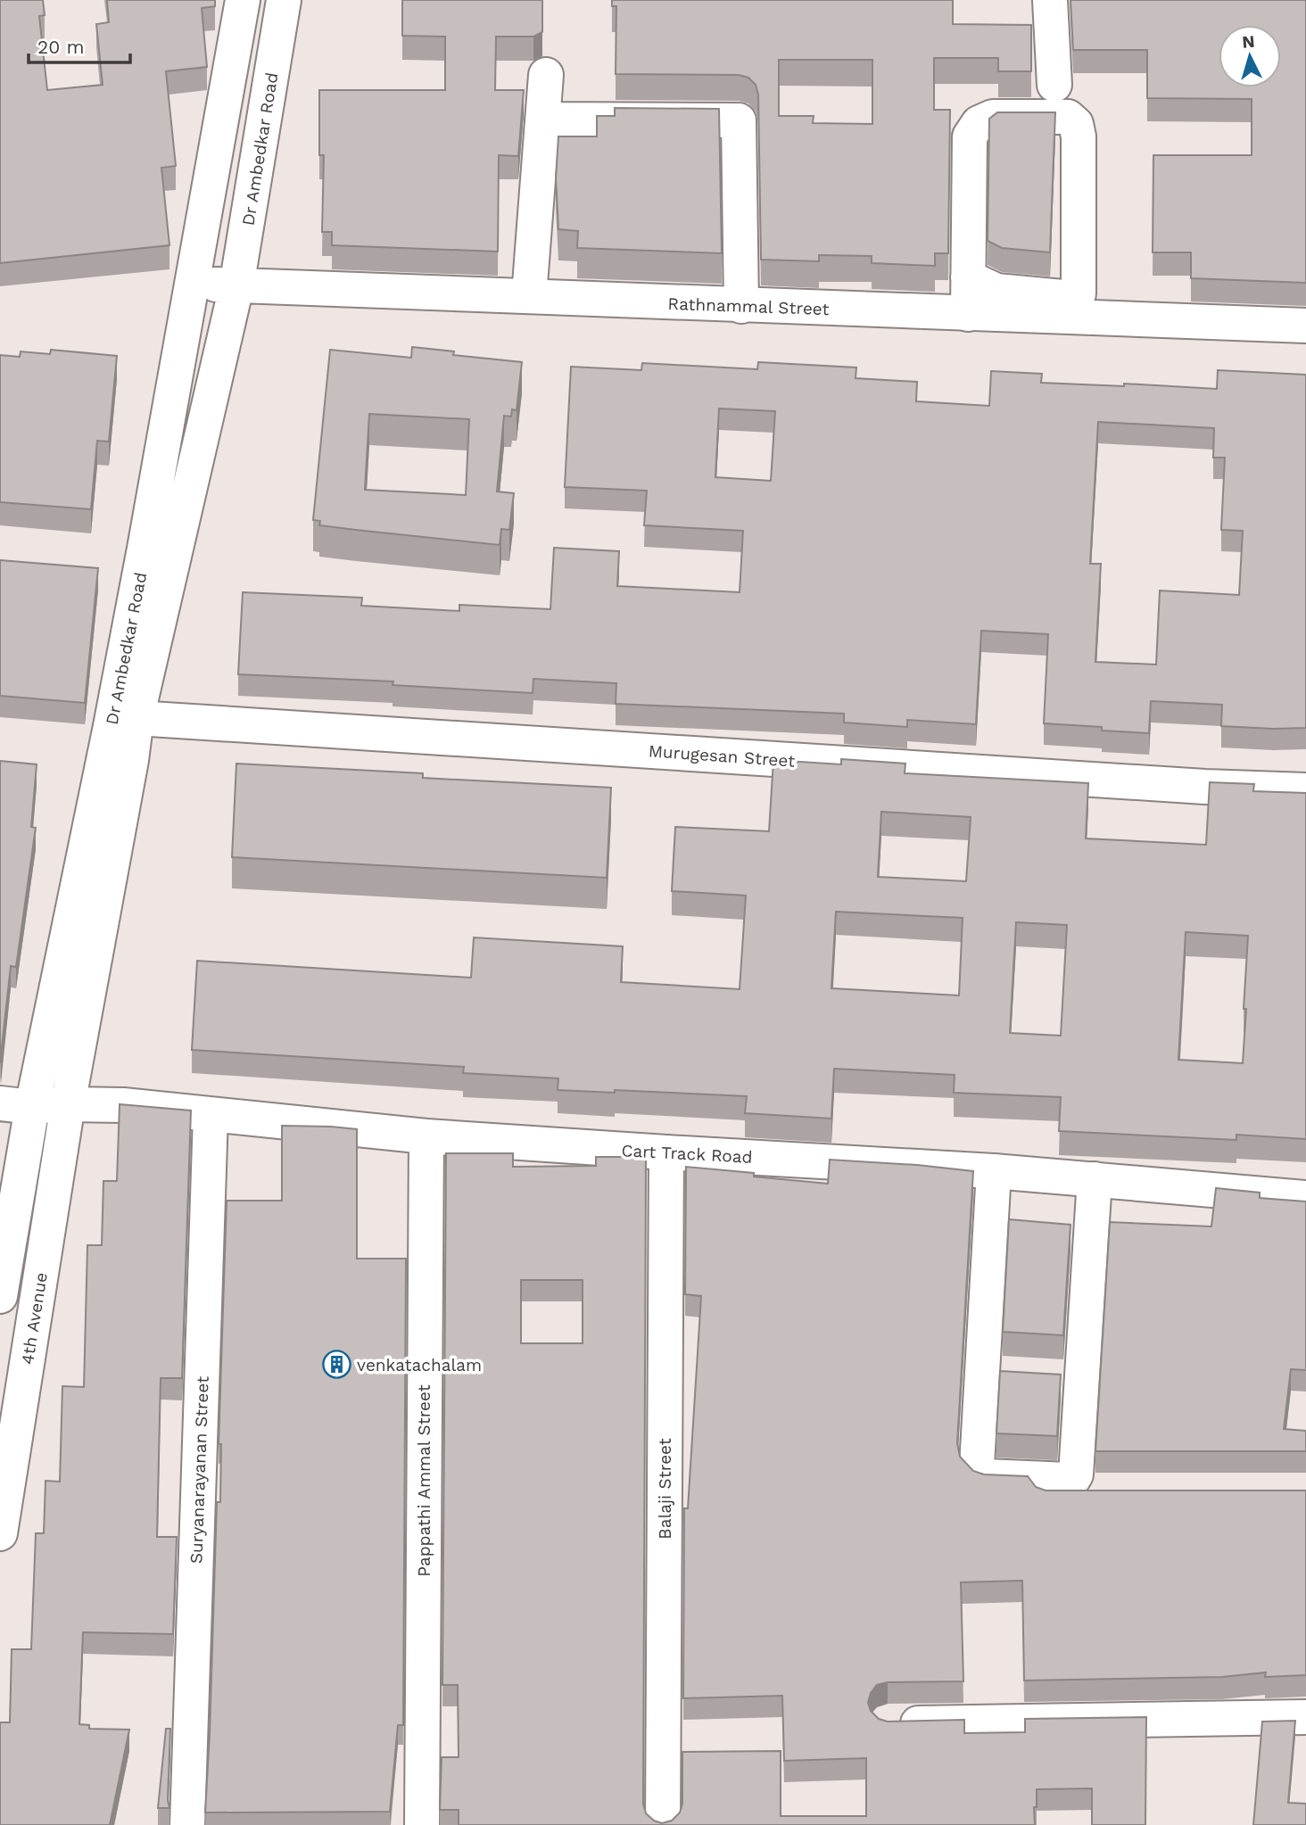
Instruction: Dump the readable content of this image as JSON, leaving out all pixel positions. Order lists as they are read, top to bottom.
{
  "streets": {
    "street": [
      "Dr Ambedkar Road",
      "Rathnammal Street",
      "Murugesan Street",
      "Cart Track Road",
      "4th Avenue",
      "Suryanarayanan Street",
      "Pappathi Ammal Street",
      "Balaji Street"
    ]
  },
  "crossings": [
    ["Dr Ambedkar Road", "Rathnammal Street"],
    ["Dr Ambedkar Road", "Murugesan Street"],
    ["Dr Ambedkar Road", "Cart Track Road"],
    ["Dr Ambedkar Road", "4th Avenue"],
    ["Cart Track Road", "4th Avenue"],
    ["Cart Track Road", "Suryanarayanan Street"],
    ["Cart Track Road", "Pappathi Ammal Street"],
    ["Cart Track Road", "Balaji Street"]
  ],
  "places": {
    "building": ["venkatachalam"]
  },
  "scale_bar": "20 m",
  "north": "top"
}
